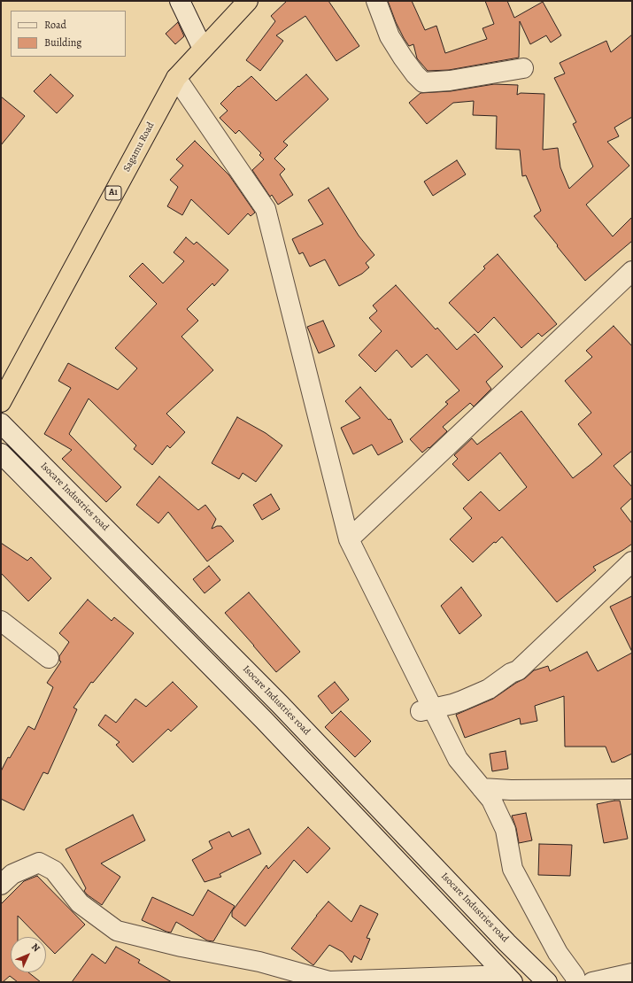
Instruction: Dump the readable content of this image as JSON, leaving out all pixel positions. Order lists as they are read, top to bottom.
{
  "streets": {
    "highway": ["Sagamu Road", "A1"],
    "street": ["Isocare Industries road"]
  },
  "legend": ["Road", "Building"],
  "north": "top right"
}
